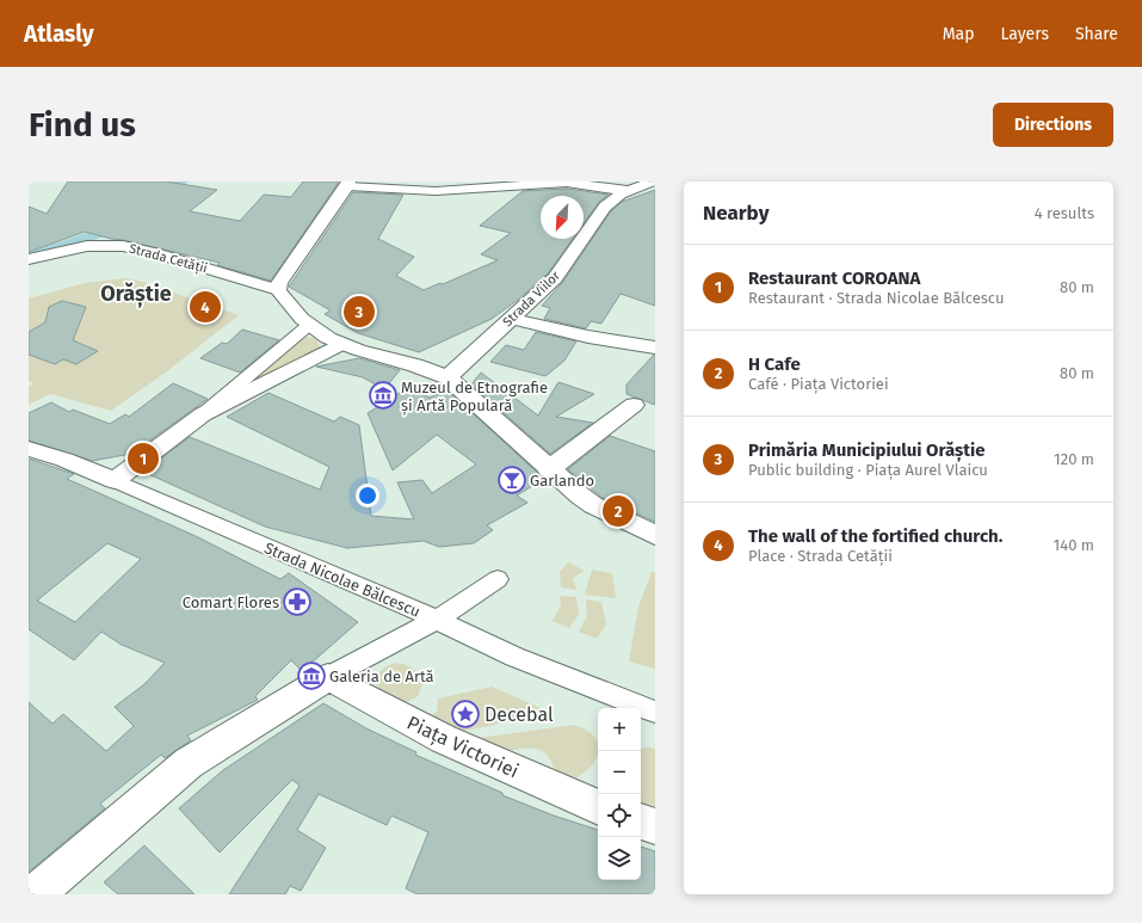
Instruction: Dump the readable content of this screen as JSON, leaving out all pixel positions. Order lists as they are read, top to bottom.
{
  "streets": {
    "street": [
      "Strada Cetății",
      "Strada Viilor",
      "Strada Nicolae Bălcescu",
      "Piața Victoriei"
    ]
  },
  "districts": ["Orăștie"],
  "places": {
    "museum": ["Muzeul de Etnografie și Artă Populară", "Galeria de Artă"],
    "bar": ["Garlando"],
    "pharmacy": ["Comart Flores"],
    "place": ["Decebal"]
  },
  "north": "bottom left",
  "page": {
    "header": "Atlasly",
    "nav": ["Map", "Layers", "Share"],
    "buttons": "Directions",
    "title": "Find us",
    "heading": ["Nearby", "4 results"],
    "list": [
      {
        "mark": "1",
        "name": "Restaurant COROANA",
        "note": "Restaurant · Strada Nicolae Bălcescu",
        "value": "80 m"
      },
      {
        "mark": "2",
        "name": "H Cafe",
        "note": "Café · Piața Victoriei",
        "value": "80 m"
      },
      {
        "mark": "3",
        "name": "Primăria Municipiului Orăștie",
        "note": "Public building · Piața Aurel Vlaicu",
        "value": "120 m"
      },
      {
        "mark": "4",
        "name": "The wall of the fortified church.",
        "note": "Place · Strada Cetății",
        "value": "140 m"
      }
    ],
    "pins": [
      "4",
      "3",
      "1",
      "2"
    ],
    "map_buttons": ["+", "−"]
  }
}
